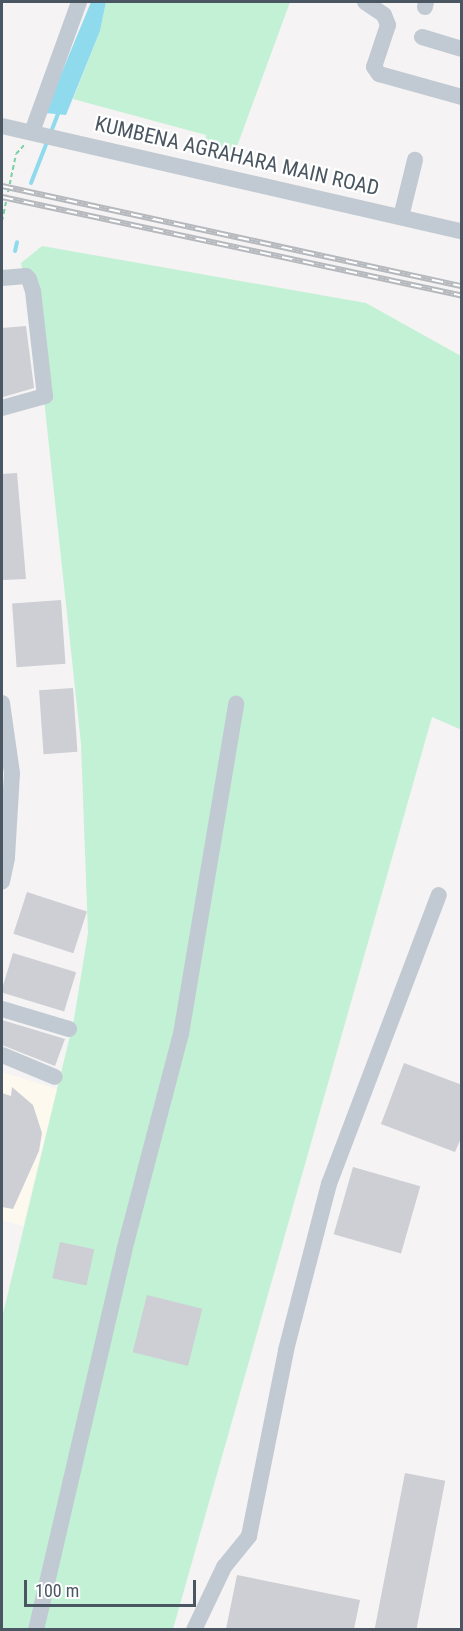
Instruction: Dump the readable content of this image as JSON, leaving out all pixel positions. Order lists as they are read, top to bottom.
{
  "streets": {
    "street": ["KUMBENA AGRAHARA MAIN ROAD"]
  },
  "scale_bar": "100 m"
}
